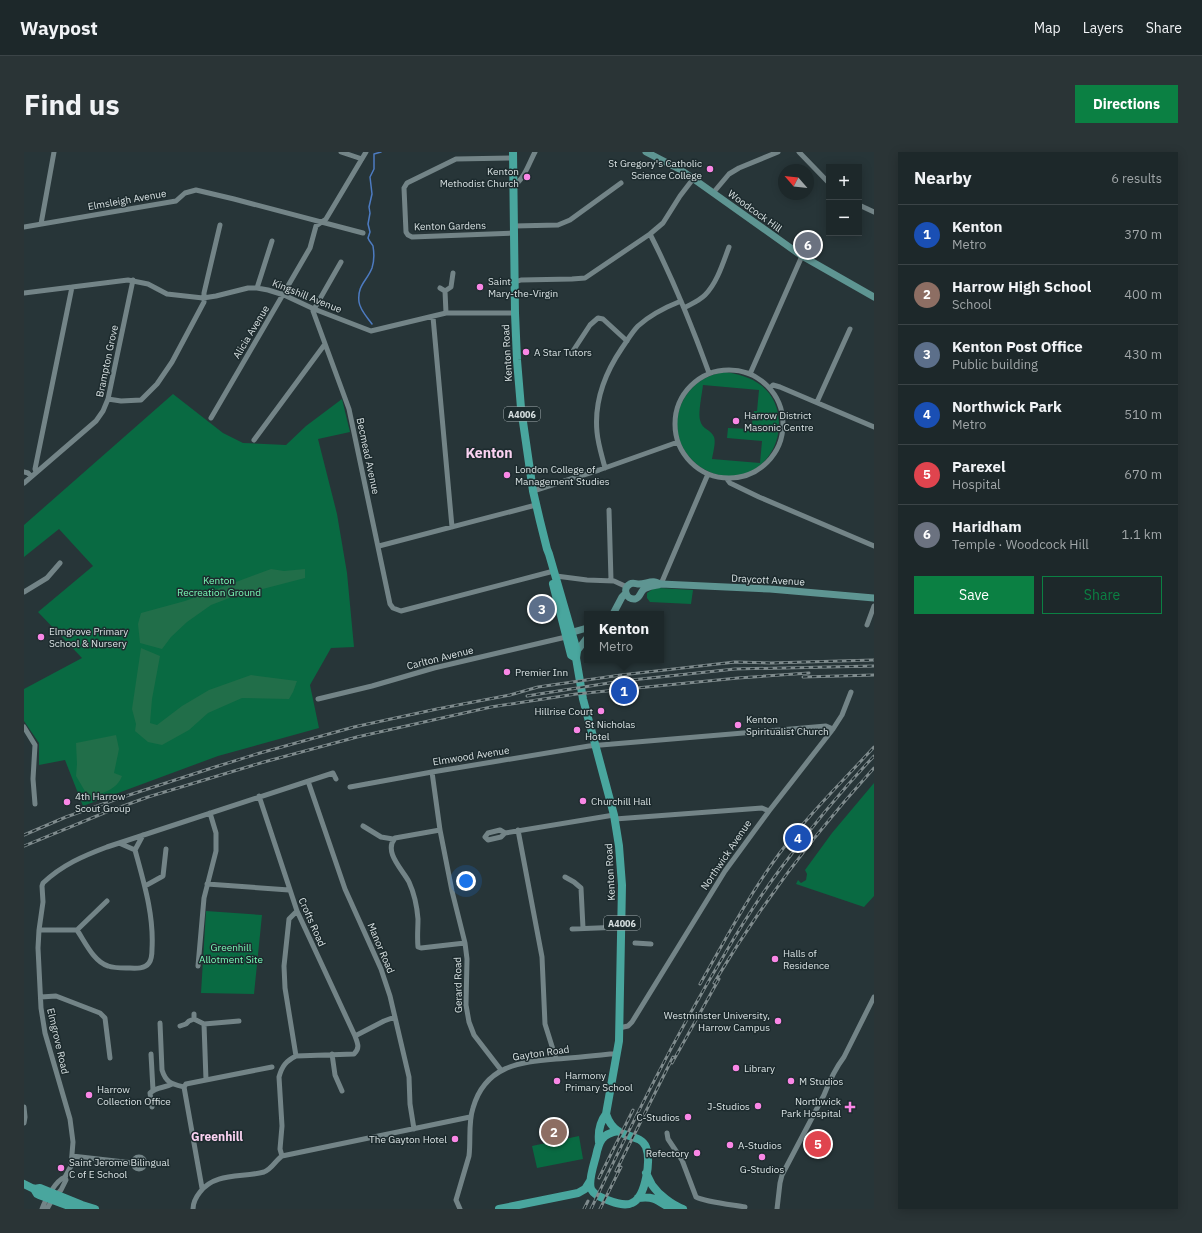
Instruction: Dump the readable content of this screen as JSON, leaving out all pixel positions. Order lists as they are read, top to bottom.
{
  "streets": {
    "main road": ["Kenton Road", "A4006"],
    "street": [
      "Elmsleigh Avenue",
      "Woodcock Hill",
      "Kenton Gardens",
      "Kingshill Avenue",
      "Alicia Avenue",
      "Brampton Grove",
      "Becmead Avenue",
      "Draycott Avenue",
      "Carlton Avenue",
      "Elmwood Avenue",
      "Northwick Avenue",
      "Crofts Road",
      "Manor Road",
      "Gerard Road",
      "Elmgrove Road",
      "Gayton Road"
    ]
  },
  "crossings": [
    ["Elmsleigh Avenue", "Alicia Avenue"],
    ["Kenton Gardens", "Kenton Road"],
    ["Kingshill Avenue", "Alicia Avenue"],
    ["Kingshill Avenue", "Brampton Grove"],
    ["Kingshill Avenue", "Becmead Avenue"],
    ["Kenton Road", "Becmead Avenue"],
    ["Kenton Road", "Carlton Avenue"],
    ["Kenton Road", "Elmwood Avenue"],
    ["Kenton Road", "Northwick Avenue"],
    ["Kenton Road", "Gayton Road"],
    ["Elmwood Avenue", "Northwick Avenue"],
    ["Elmwood Avenue", "Gerard Road"],
    ["Gerard Road", "Gayton Road"]
  ],
  "districts": ["Kenton", "Greenhill"],
  "parks": ["Kenton Recreation Ground", "Greenhill Allotment Site"],
  "places": {
    "other": [
      "St Gregory's Catholic Science College",
      "Kenton Methodist Church",
      "Saint Mary-the-Virgin",
      "A Star Tutors",
      "Harrow District Masonic Centre",
      "London College of Management Studies",
      "Elmgrove Primary School & Nursery",
      "Premier Inn",
      "Hillrise Court",
      "Kenton Spiritualist Church",
      "St Nicholas Hotel",
      "Churchill Hall",
      "4th Harrow Scout Group",
      "Halls of Residence",
      "Westminster University, Harrow Campus",
      "Library",
      "Harmony Primary School",
      "M Studios",
      "Harrow Collection Office",
      "J-Studios",
      "C-Studios",
      "The Gayton Hotel",
      "A-Studios",
      "Refectory",
      "G-Studios",
      "Saint Jerome Bilingual C of E School"
    ],
    "health": ["Northwick Park Hospital"]
  },
  "north": "top left",
  "page": {
    "header": "Waypost",
    "nav": ["Map", "Layers", "Share"],
    "buttons": [
      "Directions",
      ["Save", "Share"]
    ],
    "title": "Find us",
    "heading": ["Nearby", "6 results"],
    "map_buttons": ["+", "−"],
    "list": [
      {
        "mark": "1",
        "name": "Kenton",
        "note": "Metro",
        "value": "370 m"
      },
      {
        "mark": "2",
        "name": "Harrow High School",
        "note": "School",
        "value": "400 m"
      },
      {
        "mark": "3",
        "name": "Kenton Post Office",
        "note": "Public building",
        "value": "430 m"
      },
      {
        "mark": "4",
        "name": "Northwick Park",
        "note": "Metro",
        "value": "510 m"
      },
      {
        "mark": "5",
        "name": "Parexel",
        "note": "Hospital",
        "value": "670 m"
      },
      {
        "mark": "6",
        "name": "Haridham",
        "note": "Temple · Woodcock Hill",
        "value": "1.1 km"
      }
    ],
    "pins": [
      "6",
      "3",
      "1",
      "4",
      "2",
      "5"
    ],
    "popup": ["Kenton", "Metro"]
  }
}
